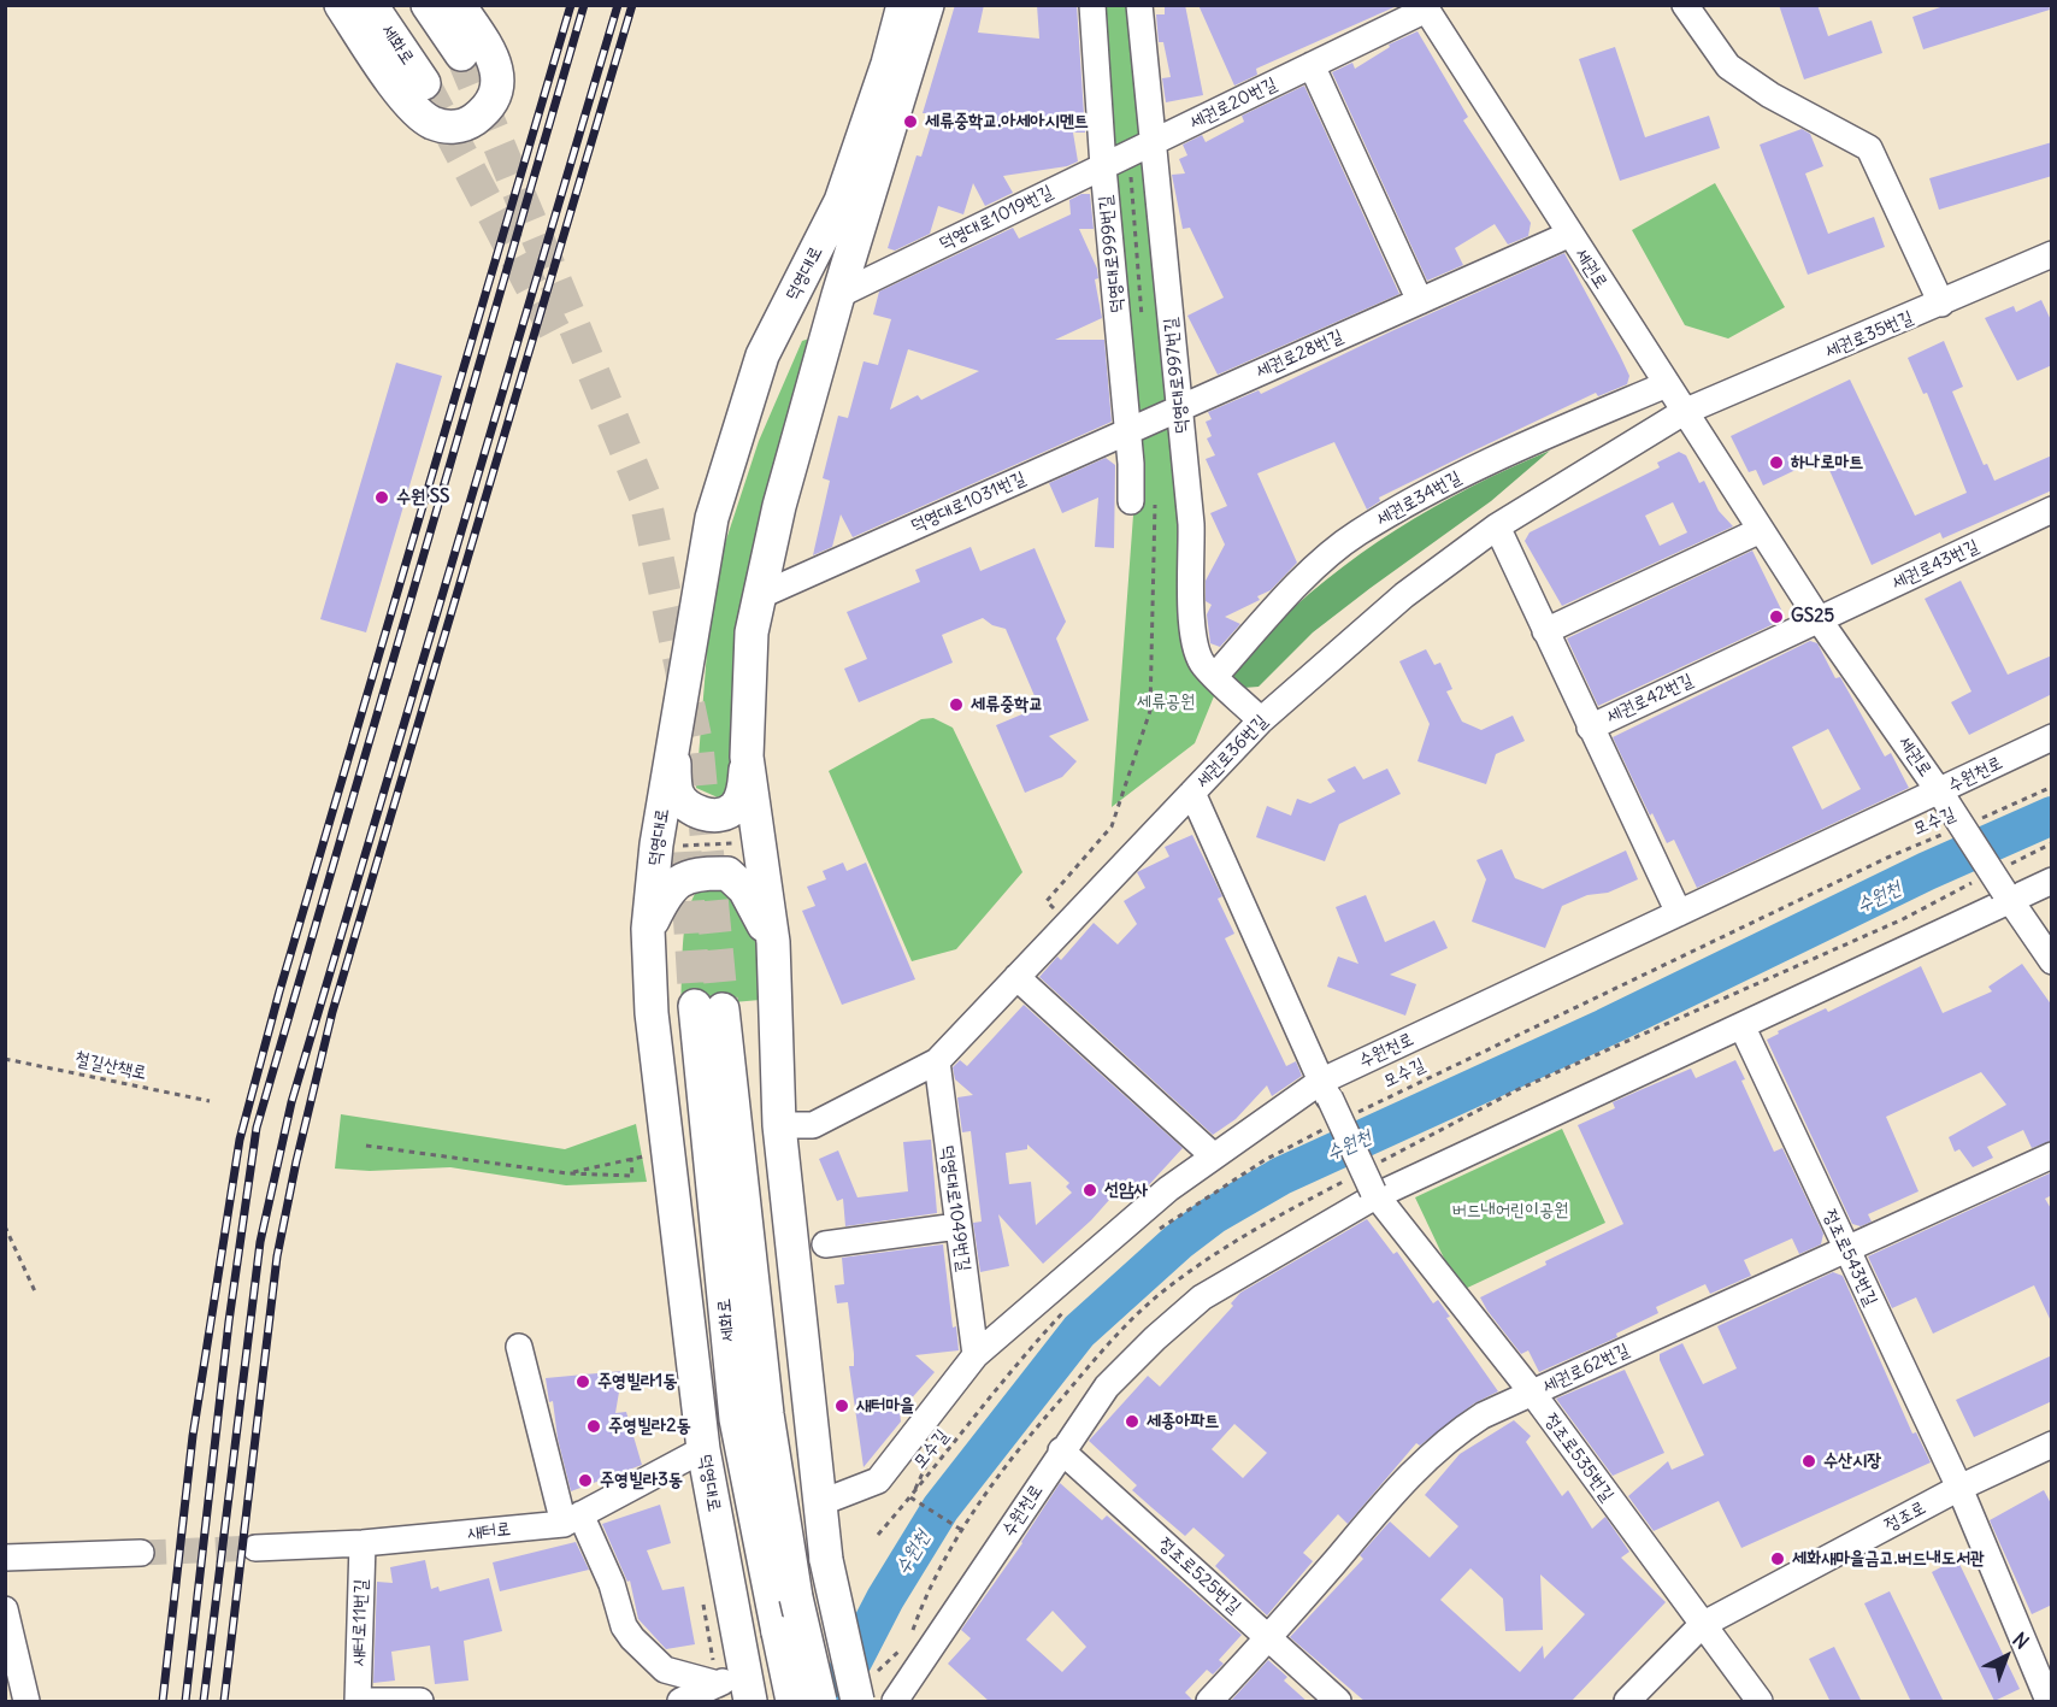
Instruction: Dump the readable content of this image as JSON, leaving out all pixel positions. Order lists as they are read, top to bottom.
{
  "streets": {
    "main road": ["세화로", "덕영대로"],
    "street": [
      "세권로20번길",
      "덕영대로1019번길",
      "덕영대로999번길",
      "세권로",
      "세권로35번길",
      "세권로28번길",
      "덕영대로997번길",
      "세권로34번길",
      "덕영대로1031번길",
      "세권로43번길",
      "세권로42번길",
      "세권로36번길",
      "수원천로",
      "덕영대로1049번길",
      "정조로543번길",
      "세권로62번길",
      "정조로535번길",
      "정조로",
      "새터로",
      "정조로525번길",
      "새터로11번길"
    ],
    "path": ["모수길", "철길산책로"]
  },
  "crossings": [
    ["세권로20번길", "덕영대로1019번길"],
    ["세권로20번길", "세권로"],
    ["세권로20번길", "덕영대로997번길"],
    ["덕영대로1019번길", "덕영대로999번길"],
    ["덕영대로1019번길", "덕영대로"],
    ["덕영대로1019번길", "덕영대로997번길"],
    ["덕영대로999번길", "덕영대로1031번길"],
    ["세권로", "세권로35번길"],
    ["세권로", "세권로28번길"],
    ["세권로", "세권로34번길"],
    ["세권로", "세권로43번길"],
    ["세권로", "세권로42번길"],
    ["세권로", "세권로36번길"],
    ["세권로", "수원천로"],
    ["덕영대로", "덕영대로1031번길"],
    ["덕영대로", "수원천로"],
    ["덕영대로", "새터로"],
    ["세권로35번길", "세권로36번길"],
    ["세권로28번길", "덕영대로997번길"],
    ["세권로28번길", "덕영대로1031번길"],
    ["덕영대로997번길", "세권로34번길"],
    ["덕영대로997번길", "덕영대로1031번길"],
    ["덕영대로997번길", "세권로36번길"],
    ["세권로43번길", "세권로42번길"],
    ["세권로42번길", "수원천로"],
    ["세권로36번길", "수원천로"],
    ["세권로36번길", "정조로535번길"],
    ["수원천로", "덕영대로1049번길"],
    ["수원천로", "정조로543번길"],
    ["수원천로", "정조로535번길"],
    ["수원천로", "정조로525번길"],
    ["정조로543번길", "세권로62번길"],
    ["정조로543번길", "정조로"],
    ["세권로62번길", "정조로535번길"],
    ["세권로62번길", "정조로525번길"],
    ["정조로535번길", "정조로"],
    ["새터로", "새터로11번길"]
  ],
  "water": ["수원천"],
  "parks": ["세류공원", "버드내어린이공원"],
  "places": [
    "세류중학교.아세아시멘트",
    "하나로마트",
    "수원 SS",
    "GS25",
    "세류중학교",
    "선암사",
    "주영빌라1동",
    "새터마을",
    "세종아파트",
    "주영빌라2동",
    "수산시장",
    "주영빌라3동",
    "세화새마을금고.버드내도서관"
  ],
  "north": "top right"
}
